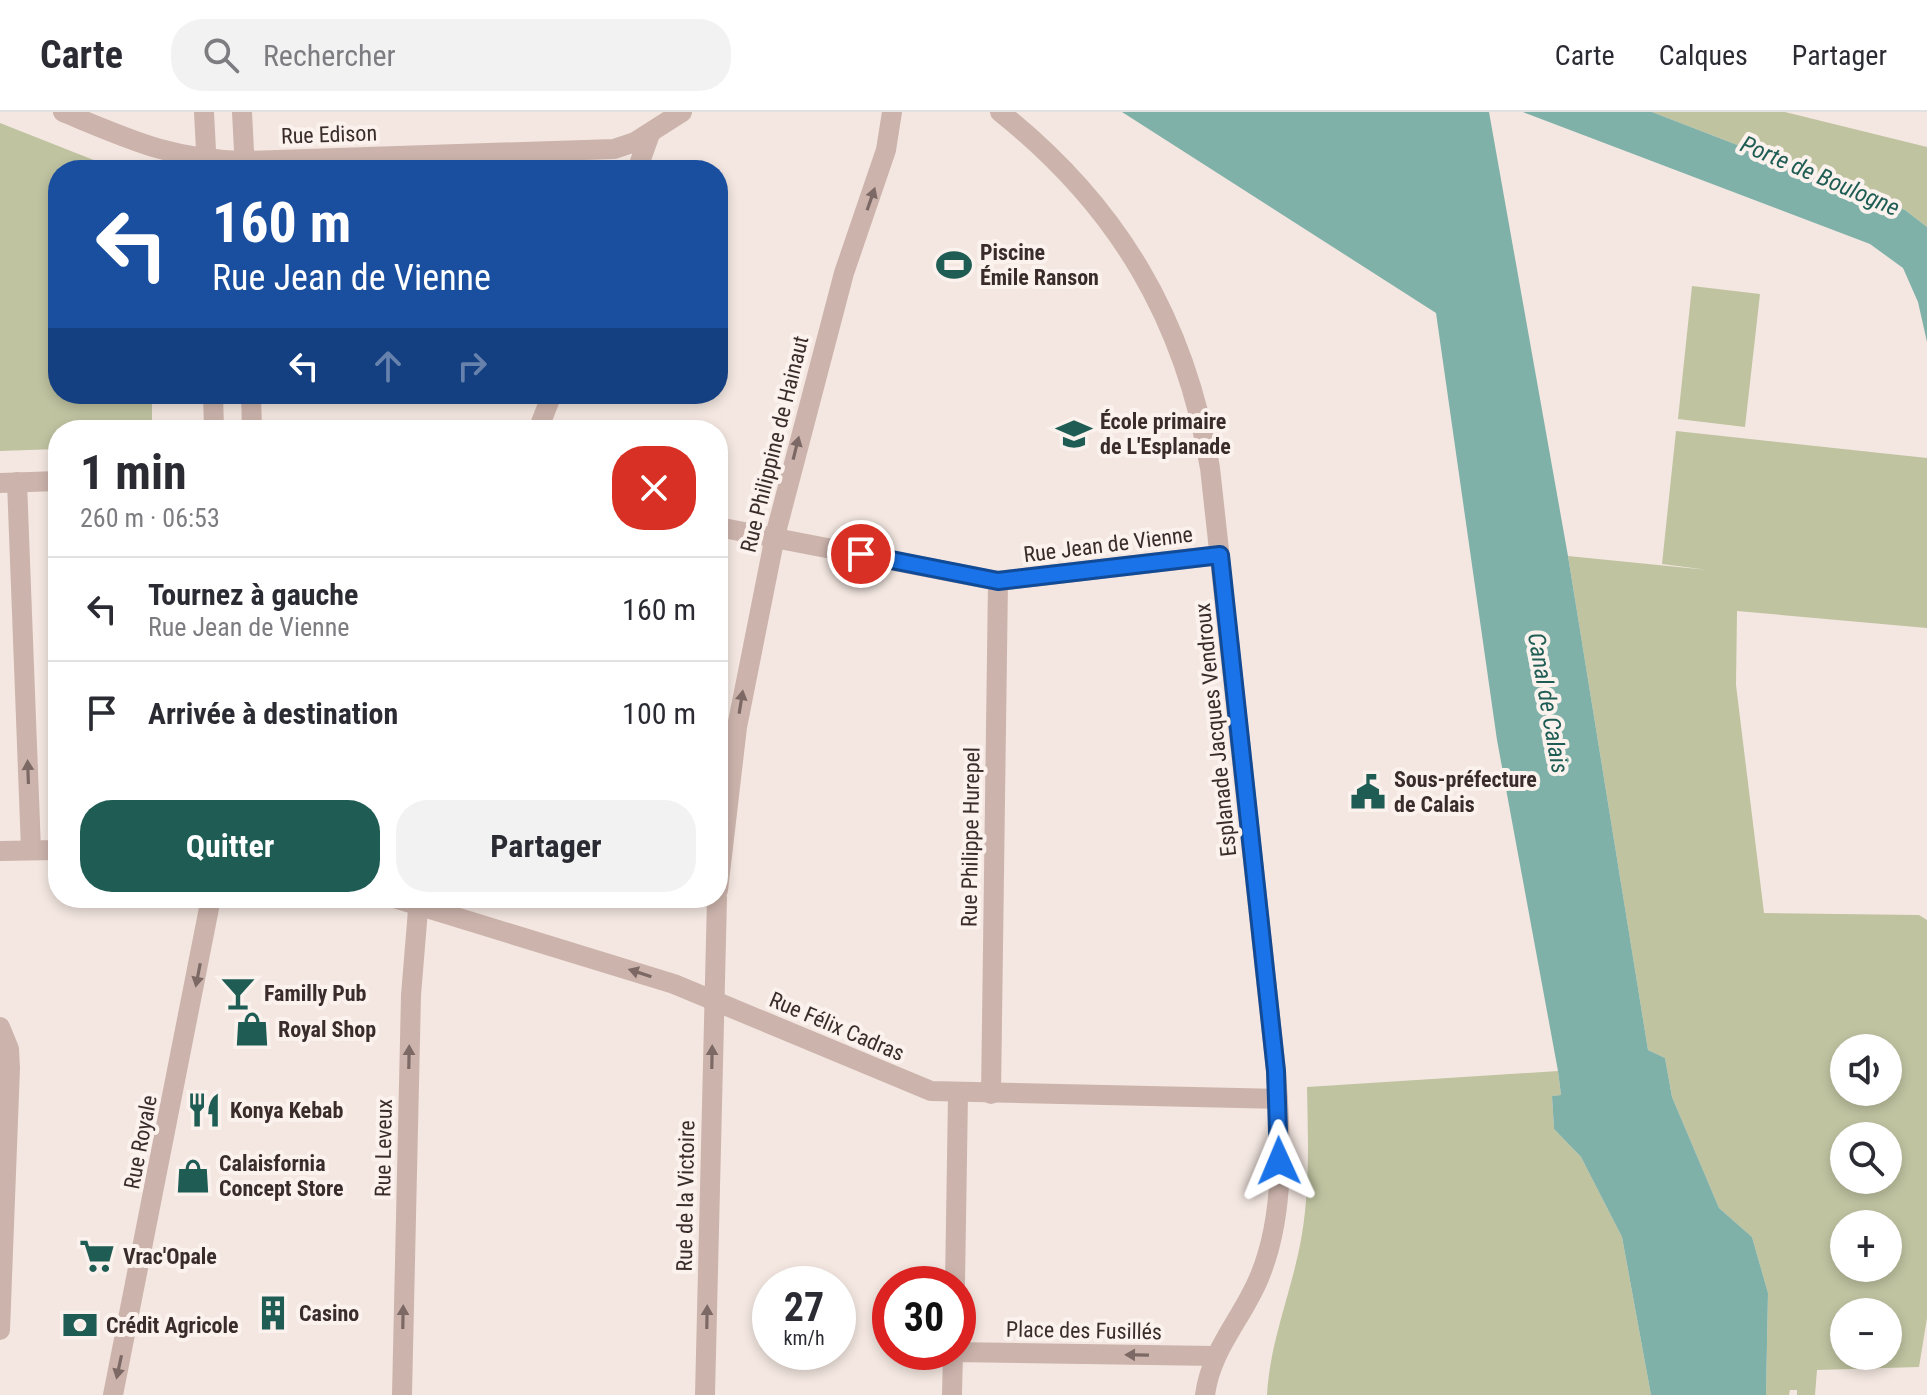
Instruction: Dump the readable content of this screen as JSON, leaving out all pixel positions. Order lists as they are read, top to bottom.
{
  "streets": {
    "street": [
      "Rue Edison",
      "Rue Philippine de Hainaut",
      "Rue Jean de Vienne",
      "Esplanade Jacques Vendroux",
      "Rue Philippe Hurepel",
      "Rue Félix Cadras",
      "Rue Royale",
      "Rue Leveux",
      "Rue de la Victoire",
      "Place des Fusillés"
    ]
  },
  "crossings": [
    ["Rue Philippine de Hainaut", "Rue Jean de Vienne"],
    ["Rue Jean de Vienne", "Esplanade Jacques Vendroux"],
    ["Rue Jean de Vienne", "Rue Philippe Hurepel"],
    ["Esplanade Jacques Vendroux", "Rue Félix Cadras"],
    ["Esplanade Jacques Vendroux", "Place des Fusillés"],
    ["Rue Philippe Hurepel", "Rue Félix Cadras"],
    ["Rue Félix Cadras", "Rue de la Victoire"]
  ],
  "one_way": [
    "Rue Philippine de Hainaut",
    "Rue Leveux",
    "Rue de la Victoire",
    "Place des Fusillés"
  ],
  "water": ["Porte de Boulogne", "Canal de Calais"],
  "places": {
    "sports": ["Piscine Émile Ranson"],
    "school or university": ["École primaire de L'Esplanade"],
    "public building": ["Sous-préfecture de Calais"],
    "bar": ["Familly Pub"],
    "shop": ["Royal Shop", "Calaisfornia Concept Store"],
    "restaurant": ["Konya Kebab"],
    "supermarket": ["Vrac'Opale"],
    "building": ["Casino"],
    "bank": ["Crédit Agricole"]
  },
  "page": {
    "header": "Carte",
    "search": "Rechercher",
    "nav": ["Carte", "Calques", "Partager"],
    "turn": ["160 m", "Rue Jean de Vienne"],
    "heading": ["1 min", "260 m · 06:53"],
    "list": [
      {
        "name": "Tournez à gauche",
        "note": "Rue Jean de Vienne",
        "value": "160 m"
      },
      {
        "name": "Arrivée à destination",
        "value": "100 m"
      }
    ],
    "buttons": ["Quitter", "Partager"],
    "map_buttons": ["+", "−"],
    "speed": "27 km/h",
    "limit": "30"
  }
}
